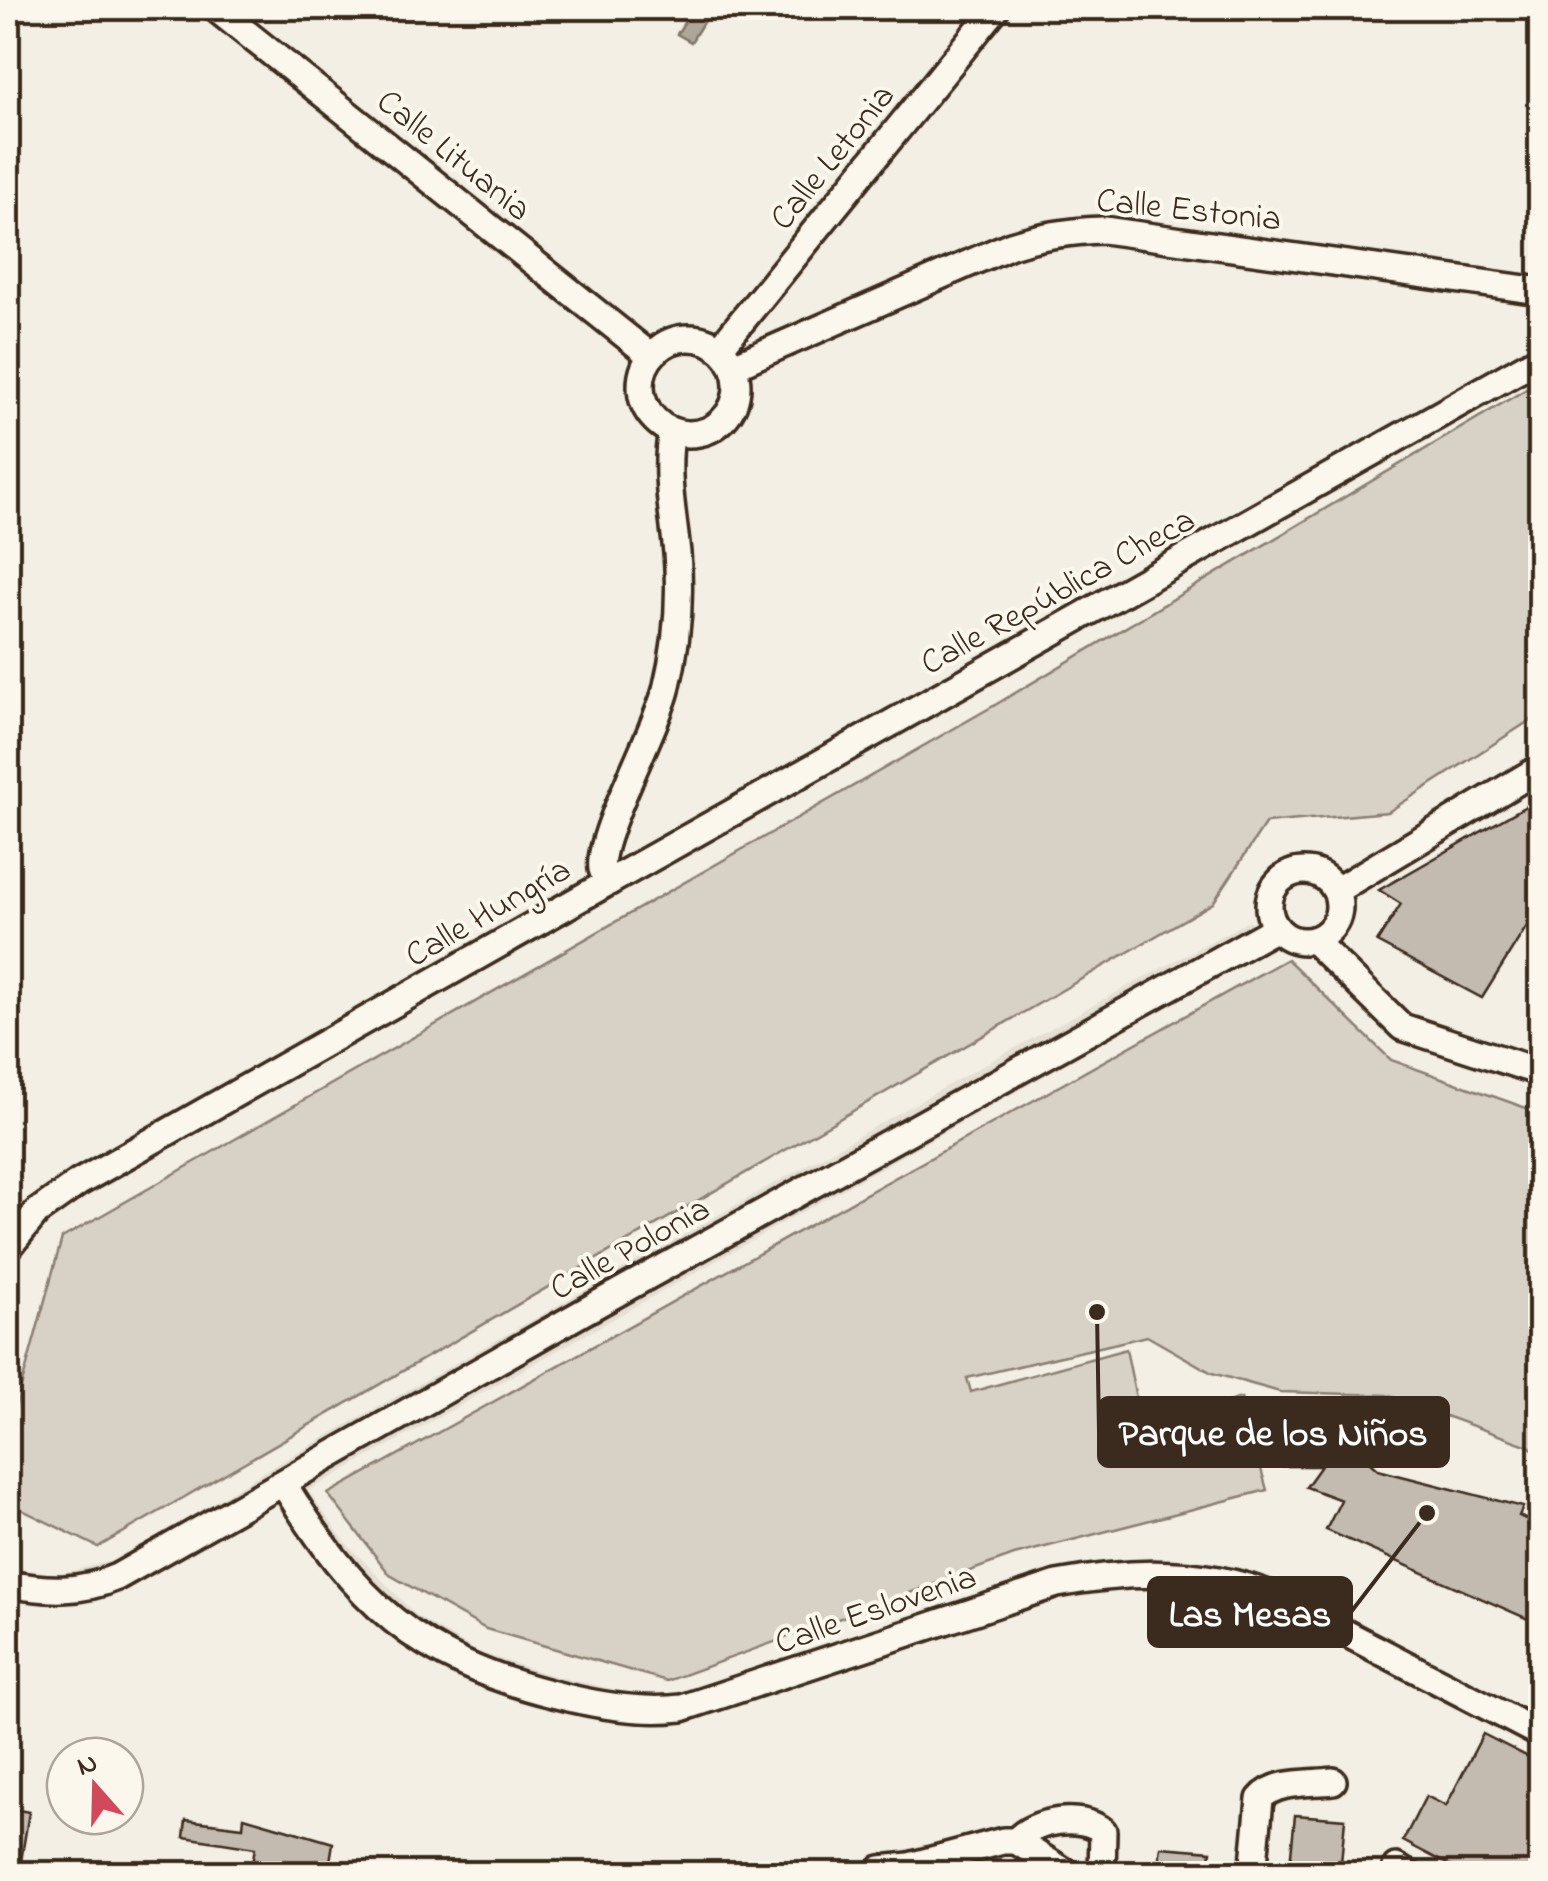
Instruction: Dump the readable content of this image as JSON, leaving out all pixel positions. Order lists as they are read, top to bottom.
{
  "streets": {
    "street": [
      "Calle Lituania",
      "Calle Letonia",
      "Calle Estonia",
      "Calle República Checa",
      "Calle Hungría",
      "Calle Polonia",
      "Calle Eslovenia"
    ]
  },
  "crossings": [
    ["Calle Lituania", "Calle Letonia"],
    ["Calle Lituania", "Calle Estonia"],
    ["Calle Lituania", "Calle Hungría"],
    ["Calle Letonia", "Calle Estonia"],
    ["Calle Letonia", "Calle Hungría"],
    ["Calle Estonia", "Calle Hungría"],
    ["Calle República Checa", "Calle Hungría"],
    ["Calle Polonia", "Calle Eslovenia"]
  ],
  "places": ["Parque de los Niños", "Las Mesas"],
  "north": "top"
}
